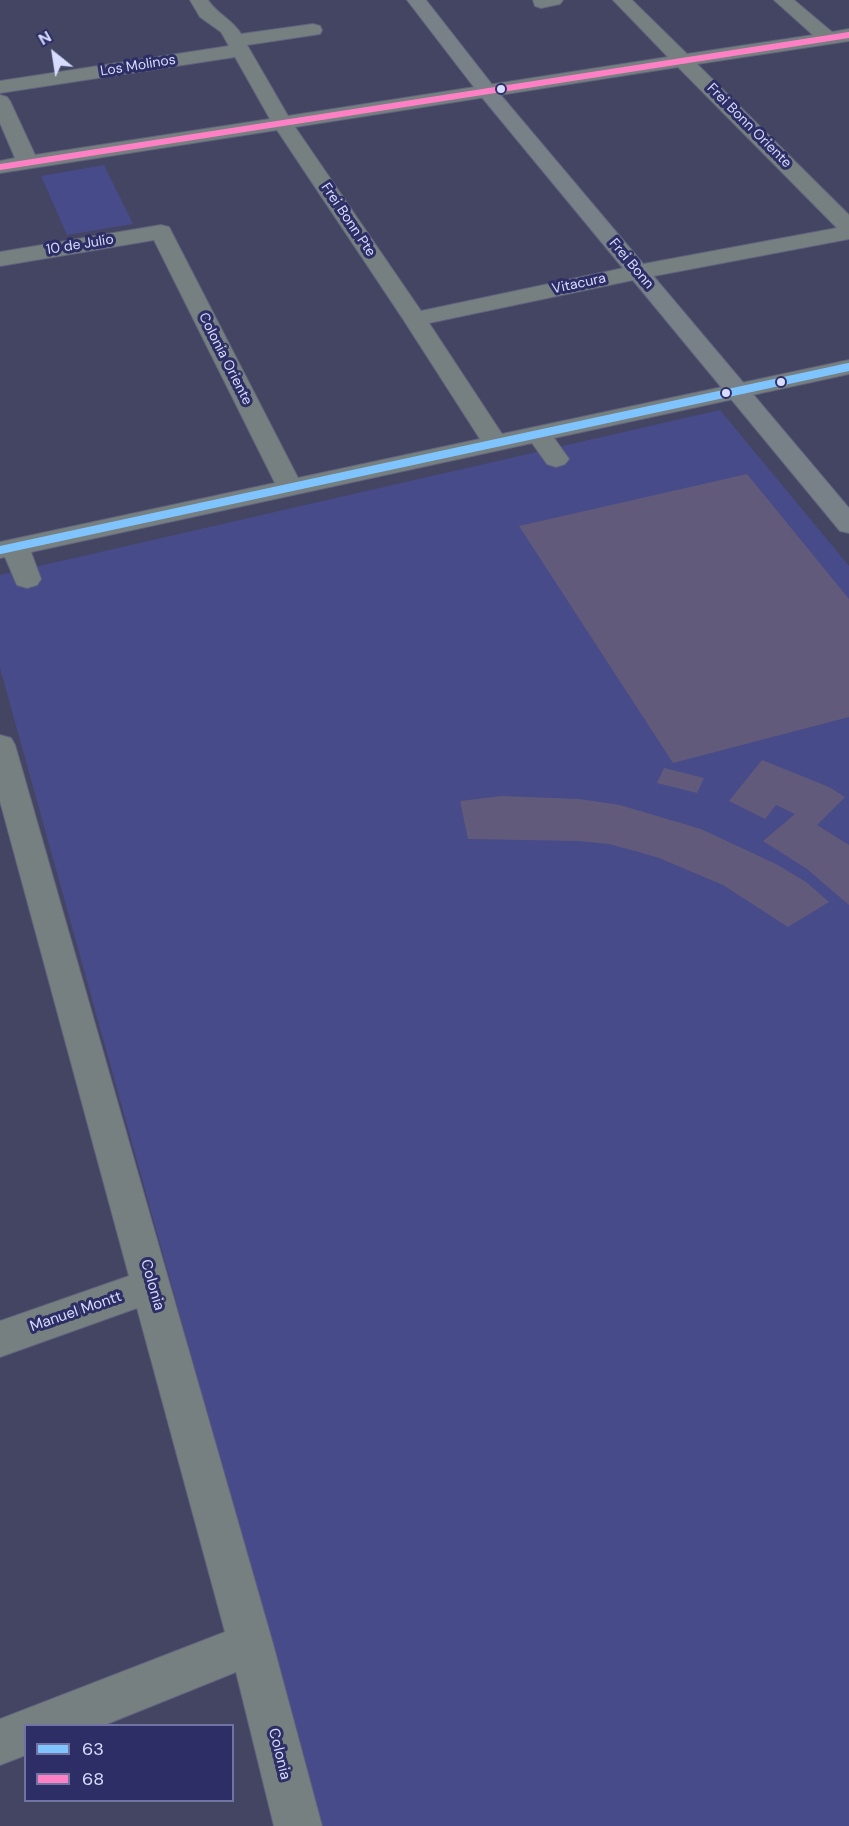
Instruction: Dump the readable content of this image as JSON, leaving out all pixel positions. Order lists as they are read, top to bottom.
{
  "streets": {
    "main road": ["Frei Bonn"],
    "street": [
      "Los Molinos",
      "Frei Bonn Oriente",
      "Frei Bonn Pte",
      "10 de Julio",
      "Vitacura",
      "Colonia Oriente",
      "Colonia",
      "Manuel Montt"
    ]
  },
  "crossings": [
    ["Los Molinos", "Frei Bonn Pte"],
    ["Frei Bonn Pte", "Vitacura"],
    ["10 de Julio", "Colonia Oriente"],
    ["Frei Bonn", "Vitacura"],
    ["Colonia", "Manuel Montt"]
  ],
  "lines": ["transit line 68", "transit line 63"],
  "legend": ["63", "68"],
  "north": "top left"
}
